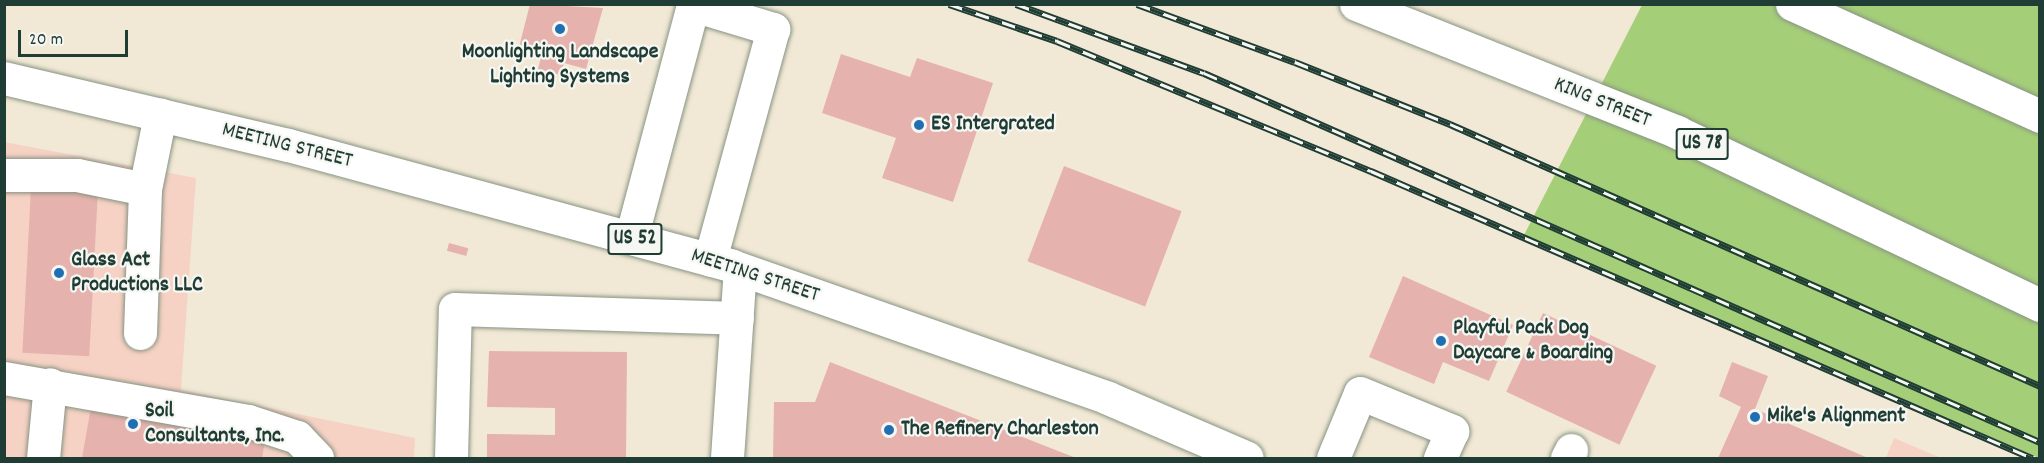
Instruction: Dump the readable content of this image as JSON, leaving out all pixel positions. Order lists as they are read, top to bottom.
{
  "streets": {
    "main road": [
      "KING STREET",
      "US 78",
      "MEETING STREET",
      "US 52"
    ]
  },
  "places": [
    "Moonlighting Landscape Lighting Systems",
    "ES Intergrated",
    "Glass Act Productions LLC",
    "Playful Pack Dog Daycare & Boarding",
    "Mike's Alignment",
    "Soil Consultants, Inc.",
    "The Refinery Charleston"
  ],
  "scale_bar": "20 m"
}
